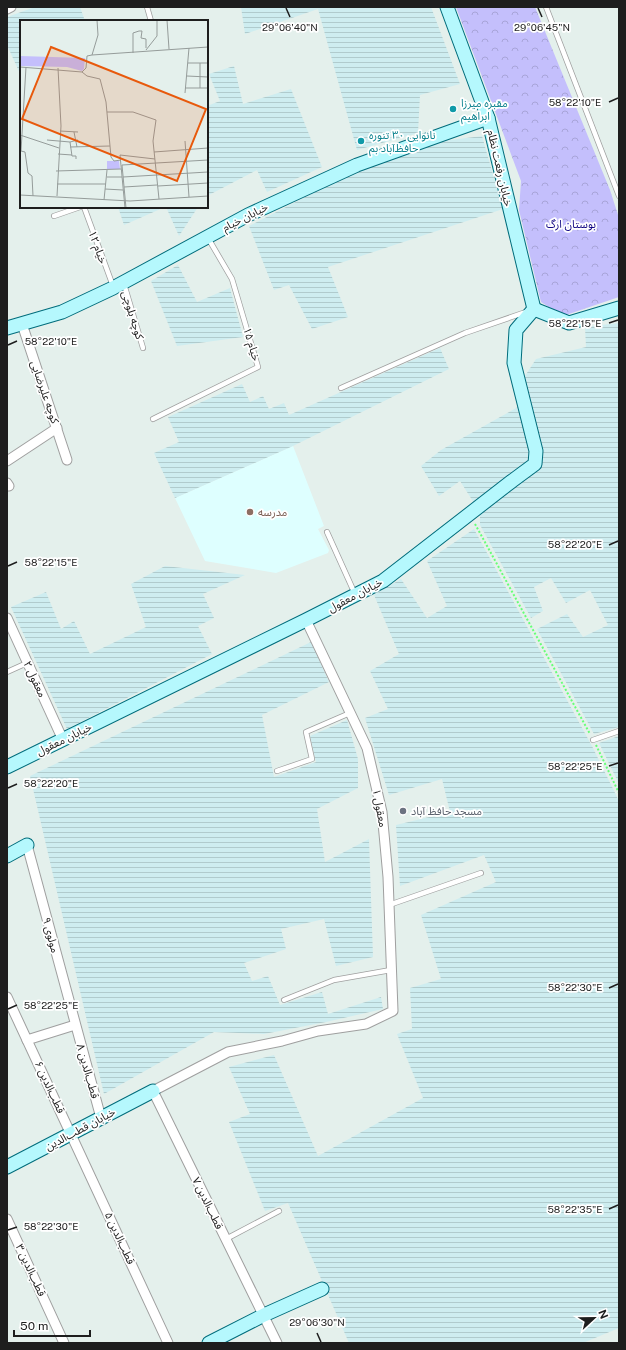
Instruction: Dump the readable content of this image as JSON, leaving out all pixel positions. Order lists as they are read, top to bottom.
{
  "streets": {
    "street": [
      "خیابان رفعت نظام",
      "خیابان خیام",
      "کوچه علیرضایی",
      "خیابان معقول",
      "معقول ۲",
      "معقول ۱",
      "مولوی ۹",
      "قطب‌الدین ۸",
      "قطب‌الدین ۶",
      "خیابان قطب‌الدین",
      "قطب‌الدین ۷",
      "قطب‌الدین ۵",
      "قطب‌الدین ۳"
    ],
    "lane": ["خیام ۱۲", "کوچه بلوچی", "خیام ۱۵"]
  },
  "crossings": [
    ["خیابان رفعت نظام", "خیابان خیام"],
    ["خیابان رفعت نظام", "خیابان معقول"],
    ["خیابان خیام", "خیام ۱۲"],
    ["خیابان خیام", "کوچه بلوچی"],
    ["خیابان خیام", "خیام ۱۵"],
    ["خیابان خیام", "کوچه علیرضایی"],
    ["خیام ۱۲", "کوچه بلوچی"],
    ["خیابان معقول", "معقول ۲"],
    ["خیابان معقول", "معقول ۱"],
    ["معقول ۱", "خیابان قطب‌الدین"],
    ["معقول ۱", "قطب‌الدین ۷"],
    ["مولوی ۹", "قطب‌الدین ۸"],
    ["قطب‌الدین ۸", "خیابان قطب‌الدین"],
    ["قطب‌الدین ۶", "خیابان قطب‌الدین"],
    ["قطب‌الدین ۶", "قطب‌الدین ۵"],
    ["خیابان قطب‌الدین", "قطب‌الدین ۷"],
    ["خیابان قطب‌الدین", "قطب‌الدین ۵"]
  ],
  "parks": ["بوستان ارگ"],
  "places": [
    "مقبره میرزا ابراهیم",
    "نانوایی ۳۰ تنوره حافظ‌آباد بم",
    "مدرسه",
    "مسجد حافظ آباد"
  ],
  "scale_bar": "50 m",
  "north": "right",
  "coordinates": [
    "29°06'40\"N",
    "29°06'45\"N",
    "58°22'10\"E",
    "58°22'15\"E",
    "58°22'20\"E",
    "58°22'25\"E",
    "58°22'30\"E",
    "58°22'35\"E",
    "29°06'30\"N"
  ]
}
